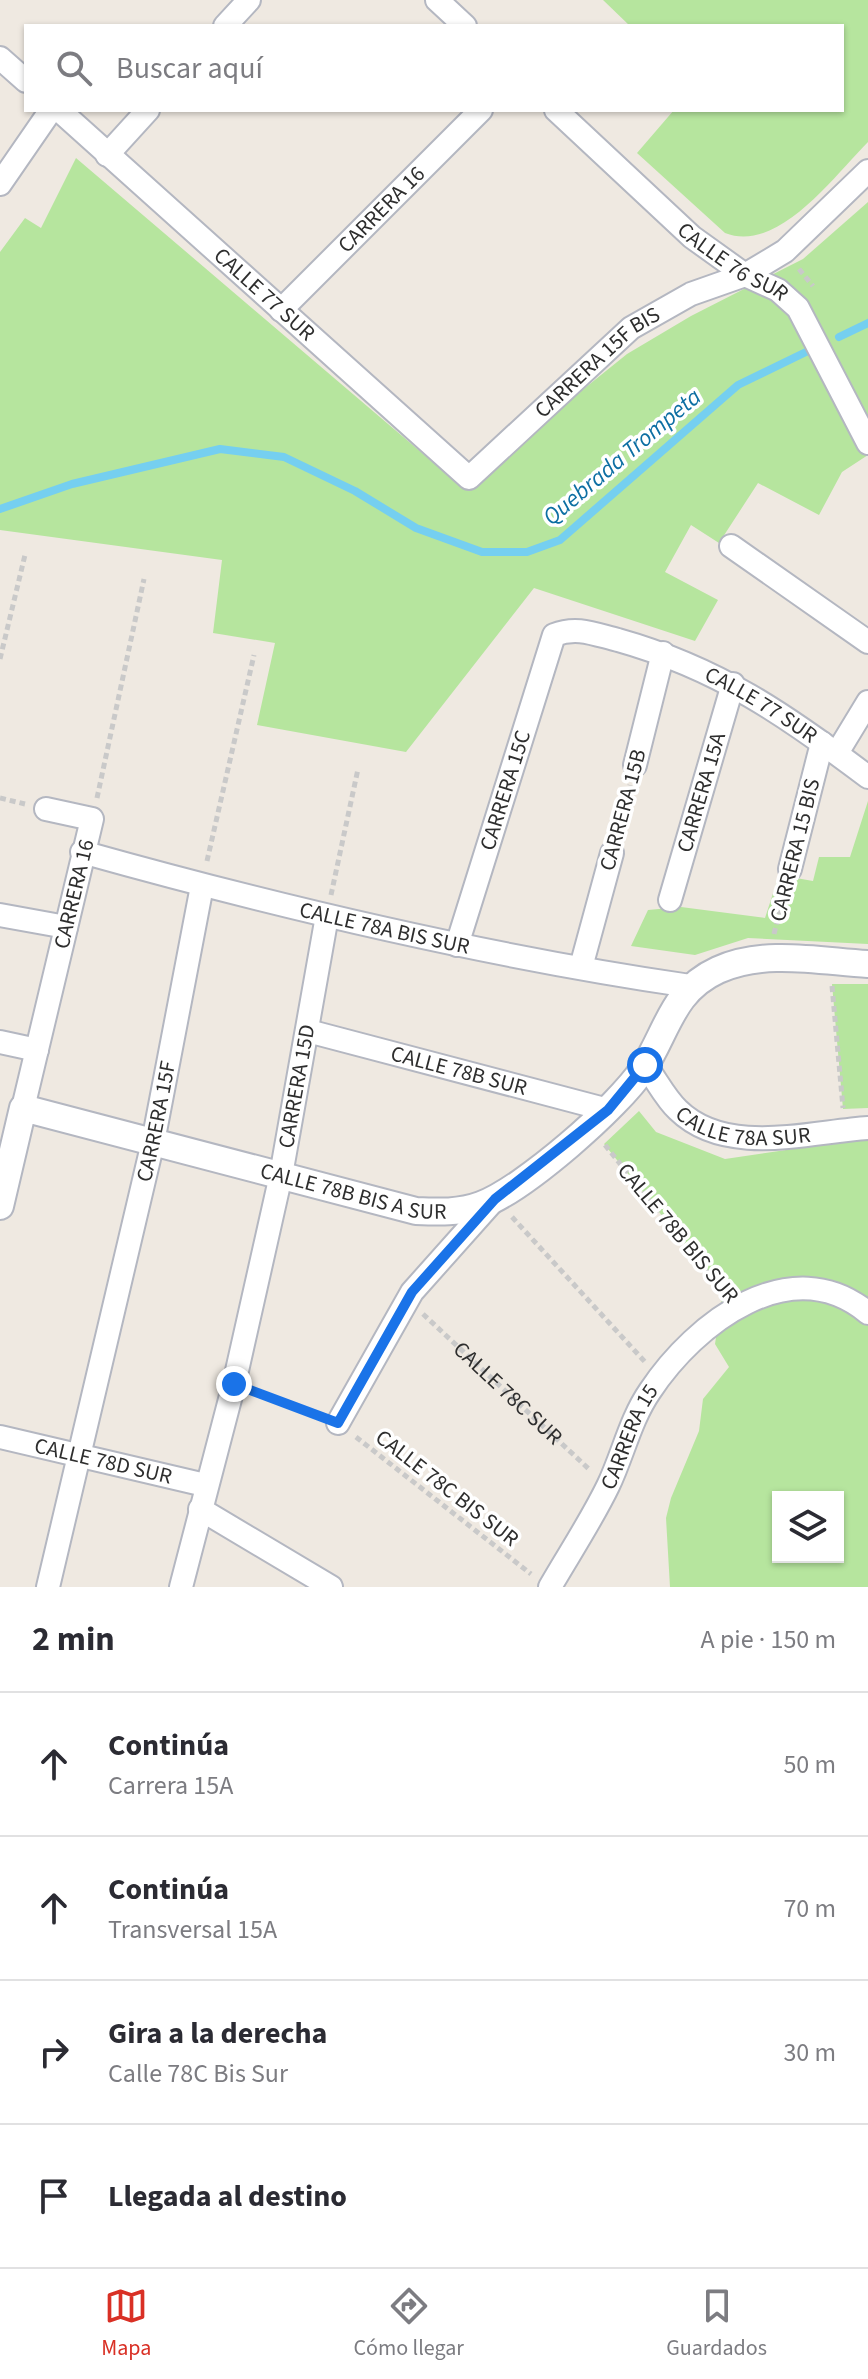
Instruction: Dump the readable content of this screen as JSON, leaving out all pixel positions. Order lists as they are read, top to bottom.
{
  "streets": {
    "street": [
      "CARRERA 16",
      "CALLE 76 SUR",
      "CALLE 77 SUR",
      "CARRERA 15F BIS",
      "CARRERA 15C",
      "CARRERA 15A",
      "CARRERA 15B",
      "CARRERA 15 BIS",
      "CALLE 78A BIS SUR",
      "CALLE 78B SUR",
      "CARRERA 15D",
      "CALLE 78A SUR",
      "CARRERA 15F",
      "CALLE 78B BIS A SUR",
      "CALLE 78B BIS SUR",
      "CARRERA 15",
      "CALLE 78D SUR"
    ],
    "path": ["CALLE 78C SUR", "CALLE 78C BIS SUR"]
  },
  "crossings": [
    ["CARRERA 16", "CALLE 77 SUR"],
    ["CARRERA 16", "CALLE 78A BIS SUR"],
    ["CARRERA 16", "CALLE 78B BIS A SUR"],
    ["CALLE 76 SUR", "CARRERA 15F BIS"],
    ["CALLE 77 SUR", "CARRERA 15F BIS"],
    ["CALLE 77 SUR", "CARRERA 15C"],
    ["CALLE 77 SUR", "CARRERA 15A"],
    ["CALLE 77 SUR", "CARRERA 15B"],
    ["CALLE 77 SUR", "CARRERA 15 BIS"],
    ["CARRERA 15C", "CALLE 78A BIS SUR"],
    ["CARRERA 15B", "CALLE 78A BIS SUR"],
    ["CARRERA 15 BIS", "CALLE 78A BIS SUR"],
    ["CARRERA 15 BIS", "CALLE 78A SUR"],
    ["CALLE 78A BIS SUR", "CARRERA 15D"],
    ["CALLE 78A BIS SUR", "CALLE 78A SUR"],
    ["CALLE 78A BIS SUR", "CARRERA 15F"],
    ["CALLE 78B SUR", "CARRERA 15D"],
    ["CALLE 78B SUR", "CALLE 78B BIS SUR"],
    ["CARRERA 15D", "CALLE 78B BIS A SUR"],
    ["CARRERA 15D", "CALLE 78D SUR"],
    ["CARRERA 15D", "CALLE 78C BIS SUR"],
    ["CARRERA 15F", "CALLE 78B BIS A SUR"],
    ["CARRERA 15F", "CALLE 78D SUR"],
    ["CALLE 78B BIS SUR", "CARRERA 15"],
    ["CALLE 78C SUR", "CARRERA 15"],
    ["CARRERA 15", "CALLE 78C BIS SUR"]
  ],
  "water": ["Quebrada Trompeta"],
  "page": {
    "search": "Buscar aquí",
    "heading": ["2 min", "A pie · 150 m"],
    "list": [
      ["Continúa", "Carrera 15A", "50 m"],
      ["Continúa", "Transversal 15A", "70 m"],
      ["Gira a la derecha", "Calle 78C Bis Sur", "30 m"],
      "Llegada al destino"
    ],
    "nav": ["Mapa", "Cómo llegar", "Guardados"]
  }
}
